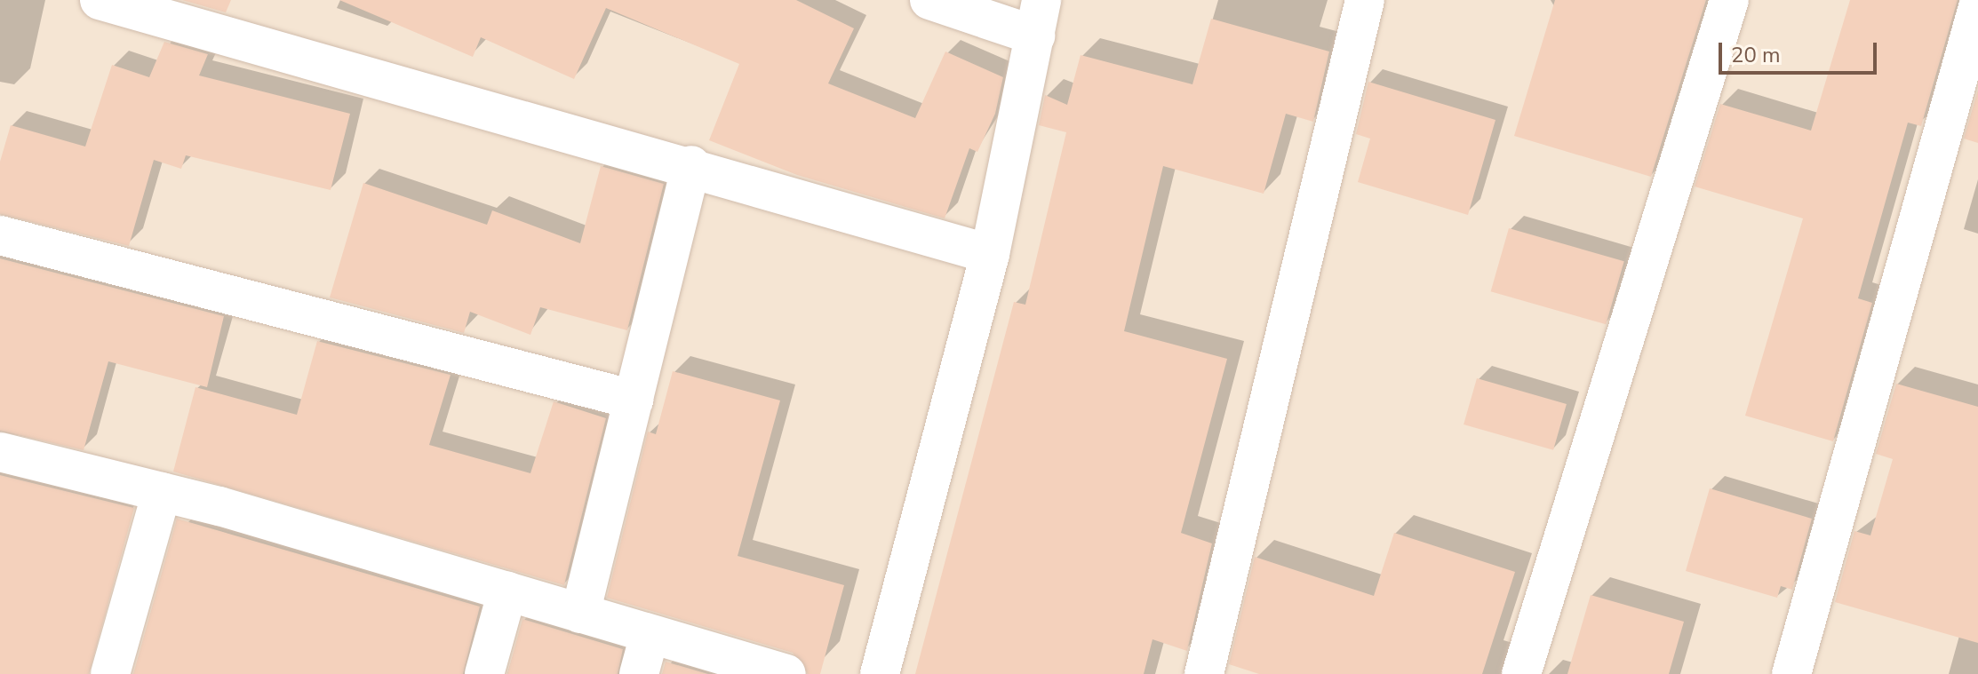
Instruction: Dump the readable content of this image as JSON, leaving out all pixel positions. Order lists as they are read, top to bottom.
{
  "scale_bar": "20 m"
}
